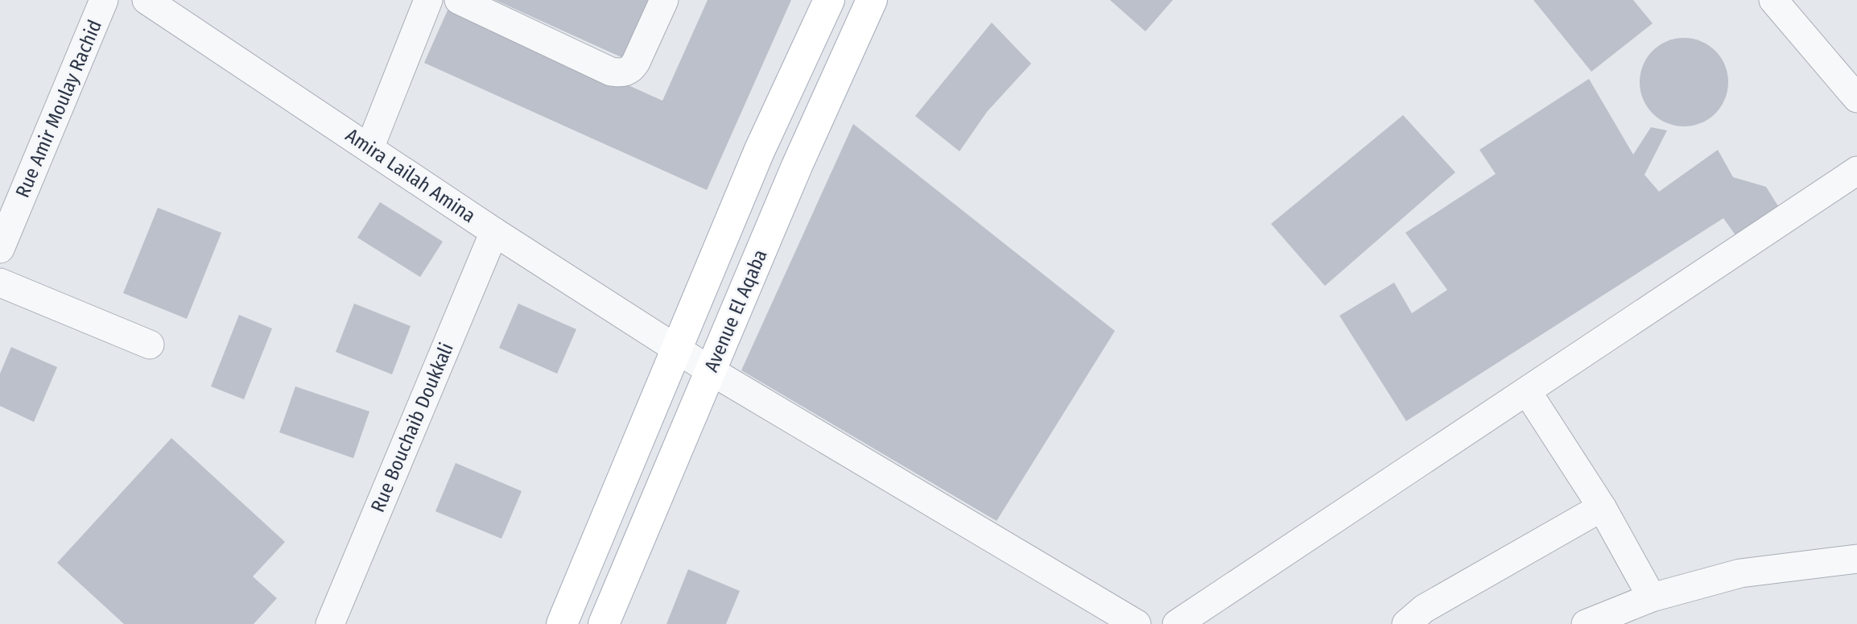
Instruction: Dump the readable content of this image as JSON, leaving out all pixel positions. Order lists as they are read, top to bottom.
{
  "streets": {
    "main road": ["Avenue El Aqaba"],
    "street": ["Rue Amir Moulay Rachid", "Amira Lailah Amina", "Rue Bouchaib Doukkali"]
  },
  "crossings": [
    ["Amira Lailah Amina", "Avenue El Aqaba"],
    ["Amira Lailah Amina", "Rue Bouchaib Doukkali"]
  ]
}
